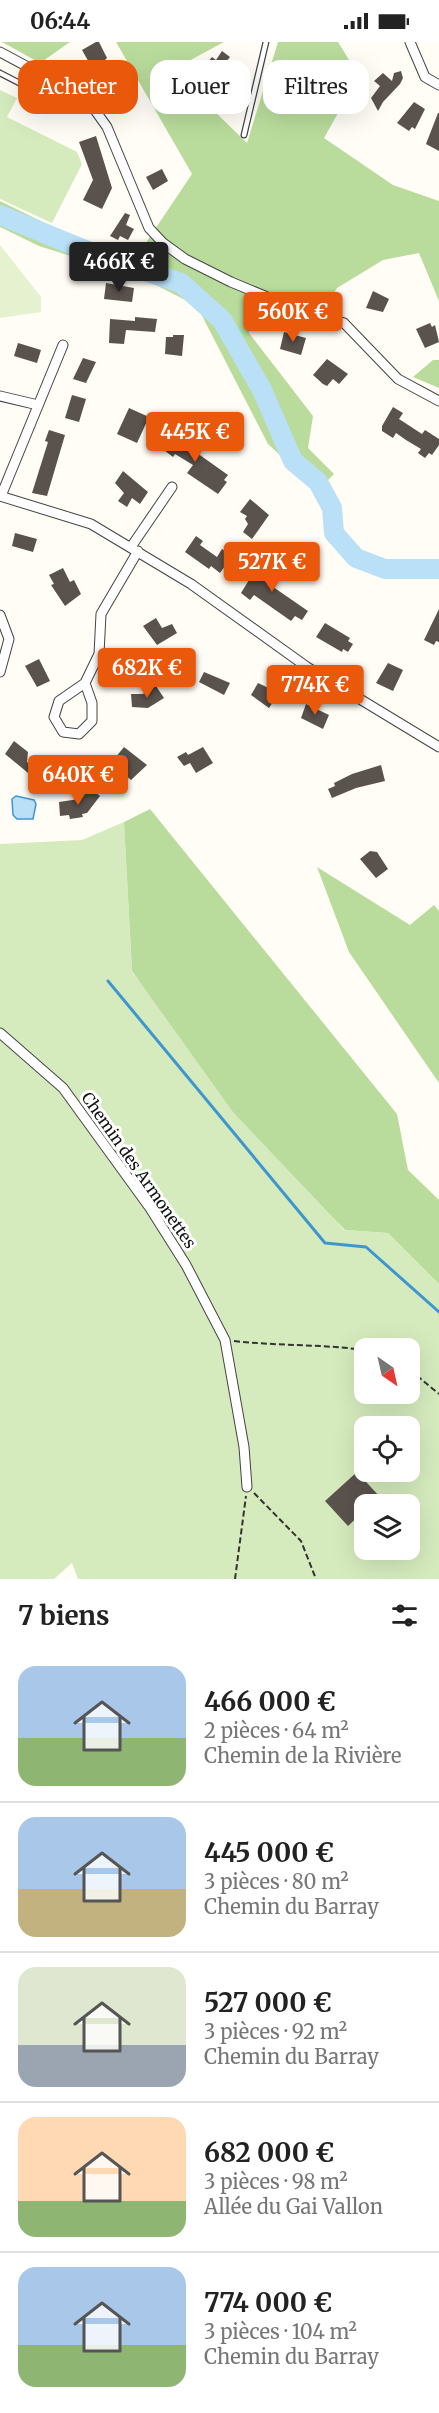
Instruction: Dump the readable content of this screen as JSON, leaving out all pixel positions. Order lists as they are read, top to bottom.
{
  "streets": {
    "street": ["Chemin des Armonettes"]
  },
  "north": "bottom right",
  "page": {
    "status": "06:44",
    "chip": ["Acheter", "Louer", "Filtres"],
    "price": [
      "466K €",
      "560K €",
      "445K €",
      "527K €",
      "682K €",
      "774K €",
      "640K €"
    ],
    "heading": "7 biens",
    "list": [
      {
        "name": "466 000 €",
        "note": "2 pièces · 64 m² · Chemin de la Rivière"
      },
      {
        "name": "445 000 €",
        "note": "3 pièces · 80 m² · Chemin du Barray"
      },
      {
        "name": "527 000 €",
        "note": "3 pièces · 92 m² · Chemin du Barray"
      },
      {
        "name": "682 000 €",
        "note": "3 pièces · 98 m² · Allée du Gai Vallon"
      },
      {
        "name": "774 000 €",
        "note": "3 pièces · 104 m² · Chemin du Barray"
      }
    ]
  }
}
